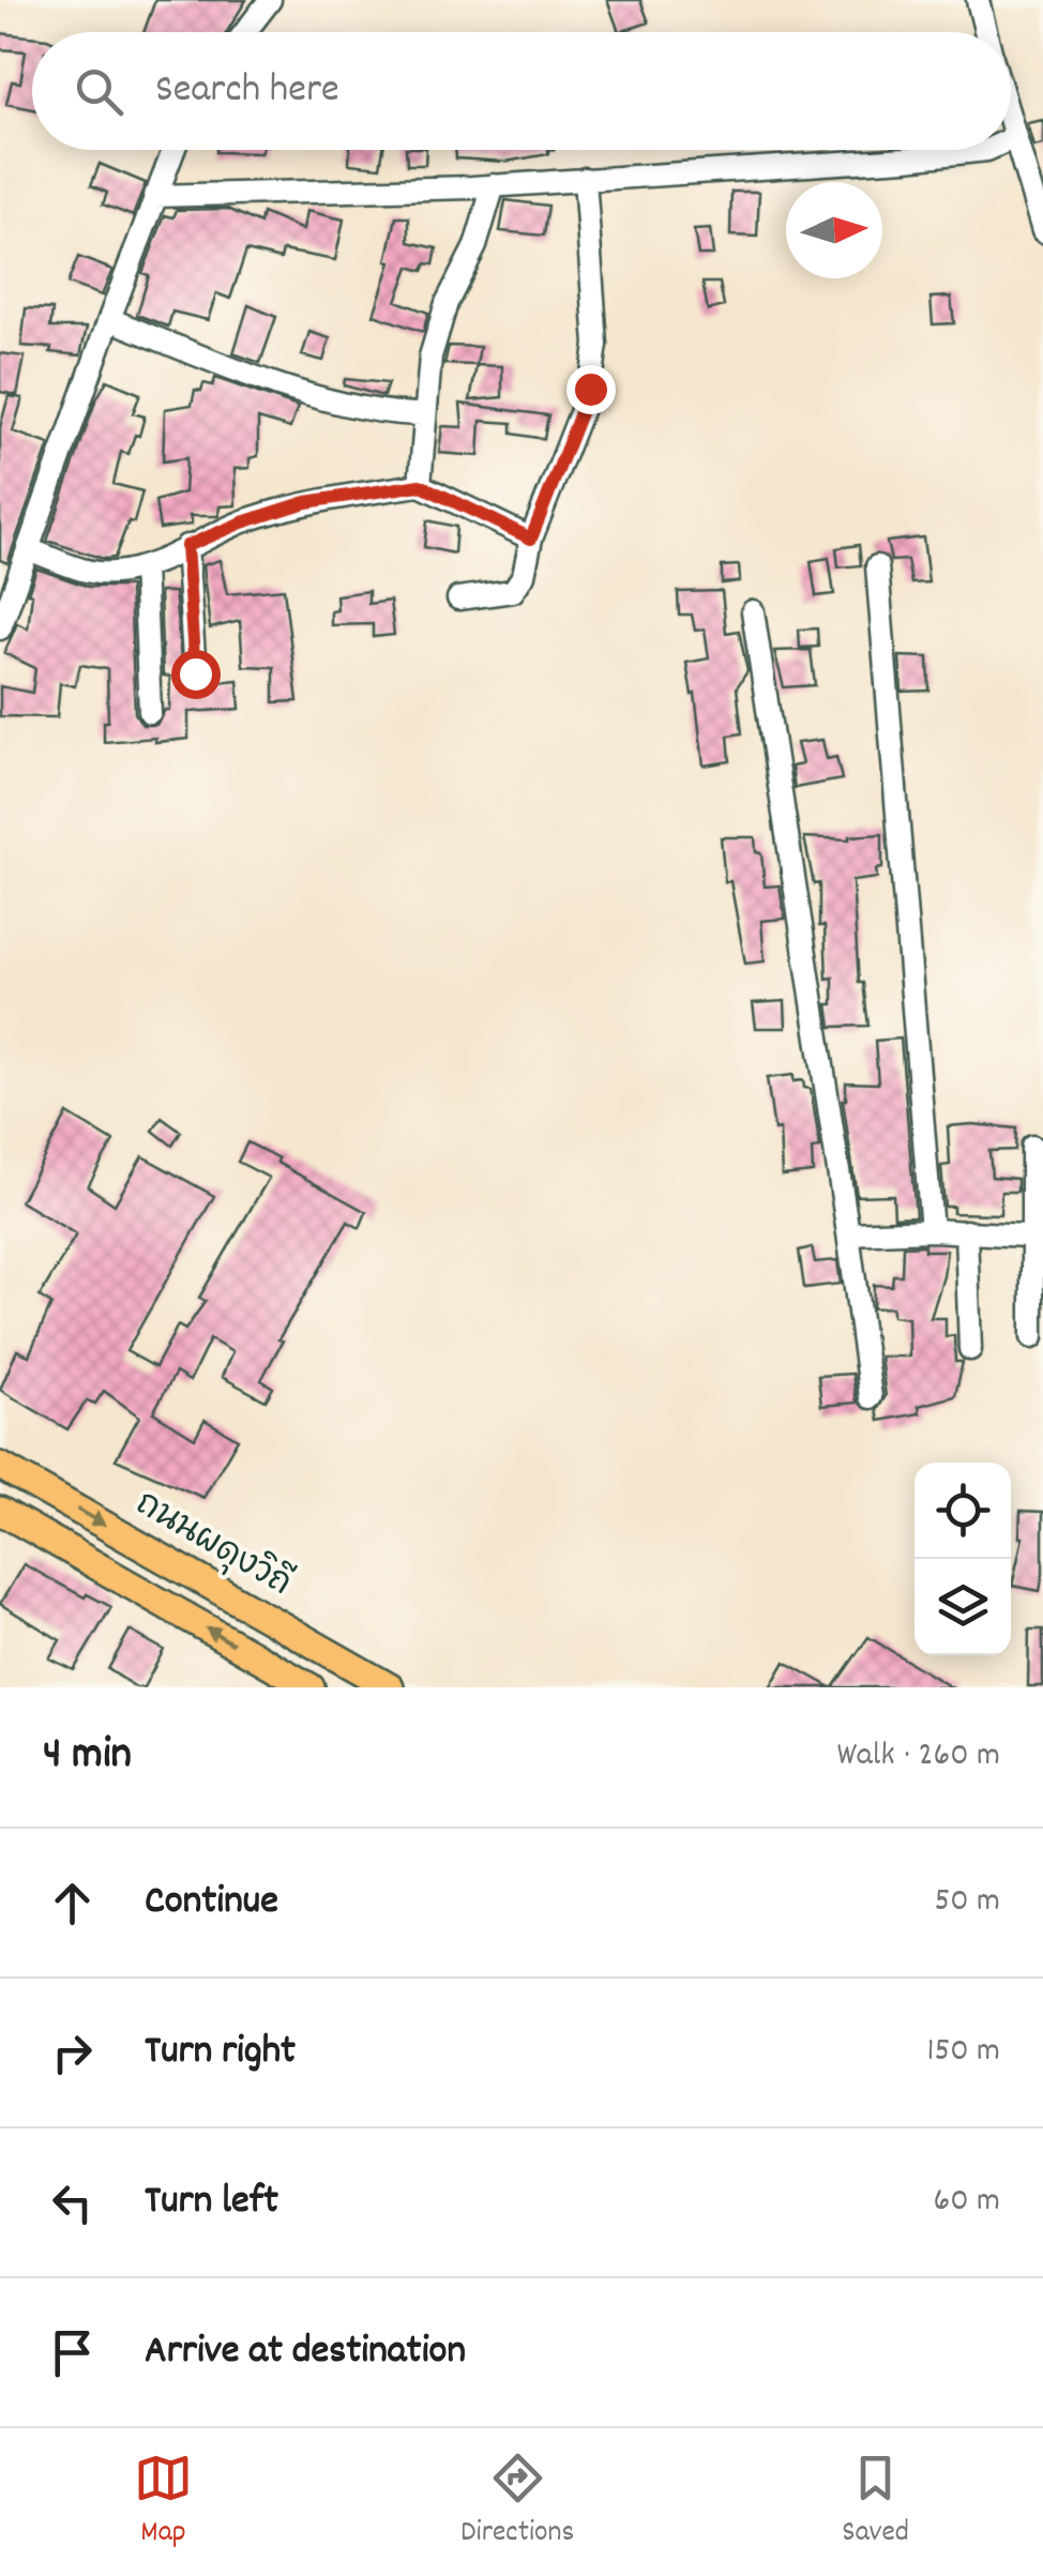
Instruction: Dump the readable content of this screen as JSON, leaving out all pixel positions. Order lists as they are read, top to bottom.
{
  "streets": {
    "main road": ["ถนนผดุงวิถี"]
  },
  "north": "right",
  "page": {
    "search": "Search here",
    "heading": ["4 min", "Walk · 260 m"],
    "list": [
      ["Continue", "50 m"],
      ["Turn right", "150 m"],
      ["Turn left", "60 m"],
      "Arrive at destination"
    ],
    "nav": ["Map", "Directions", "Saved"]
  }
}
